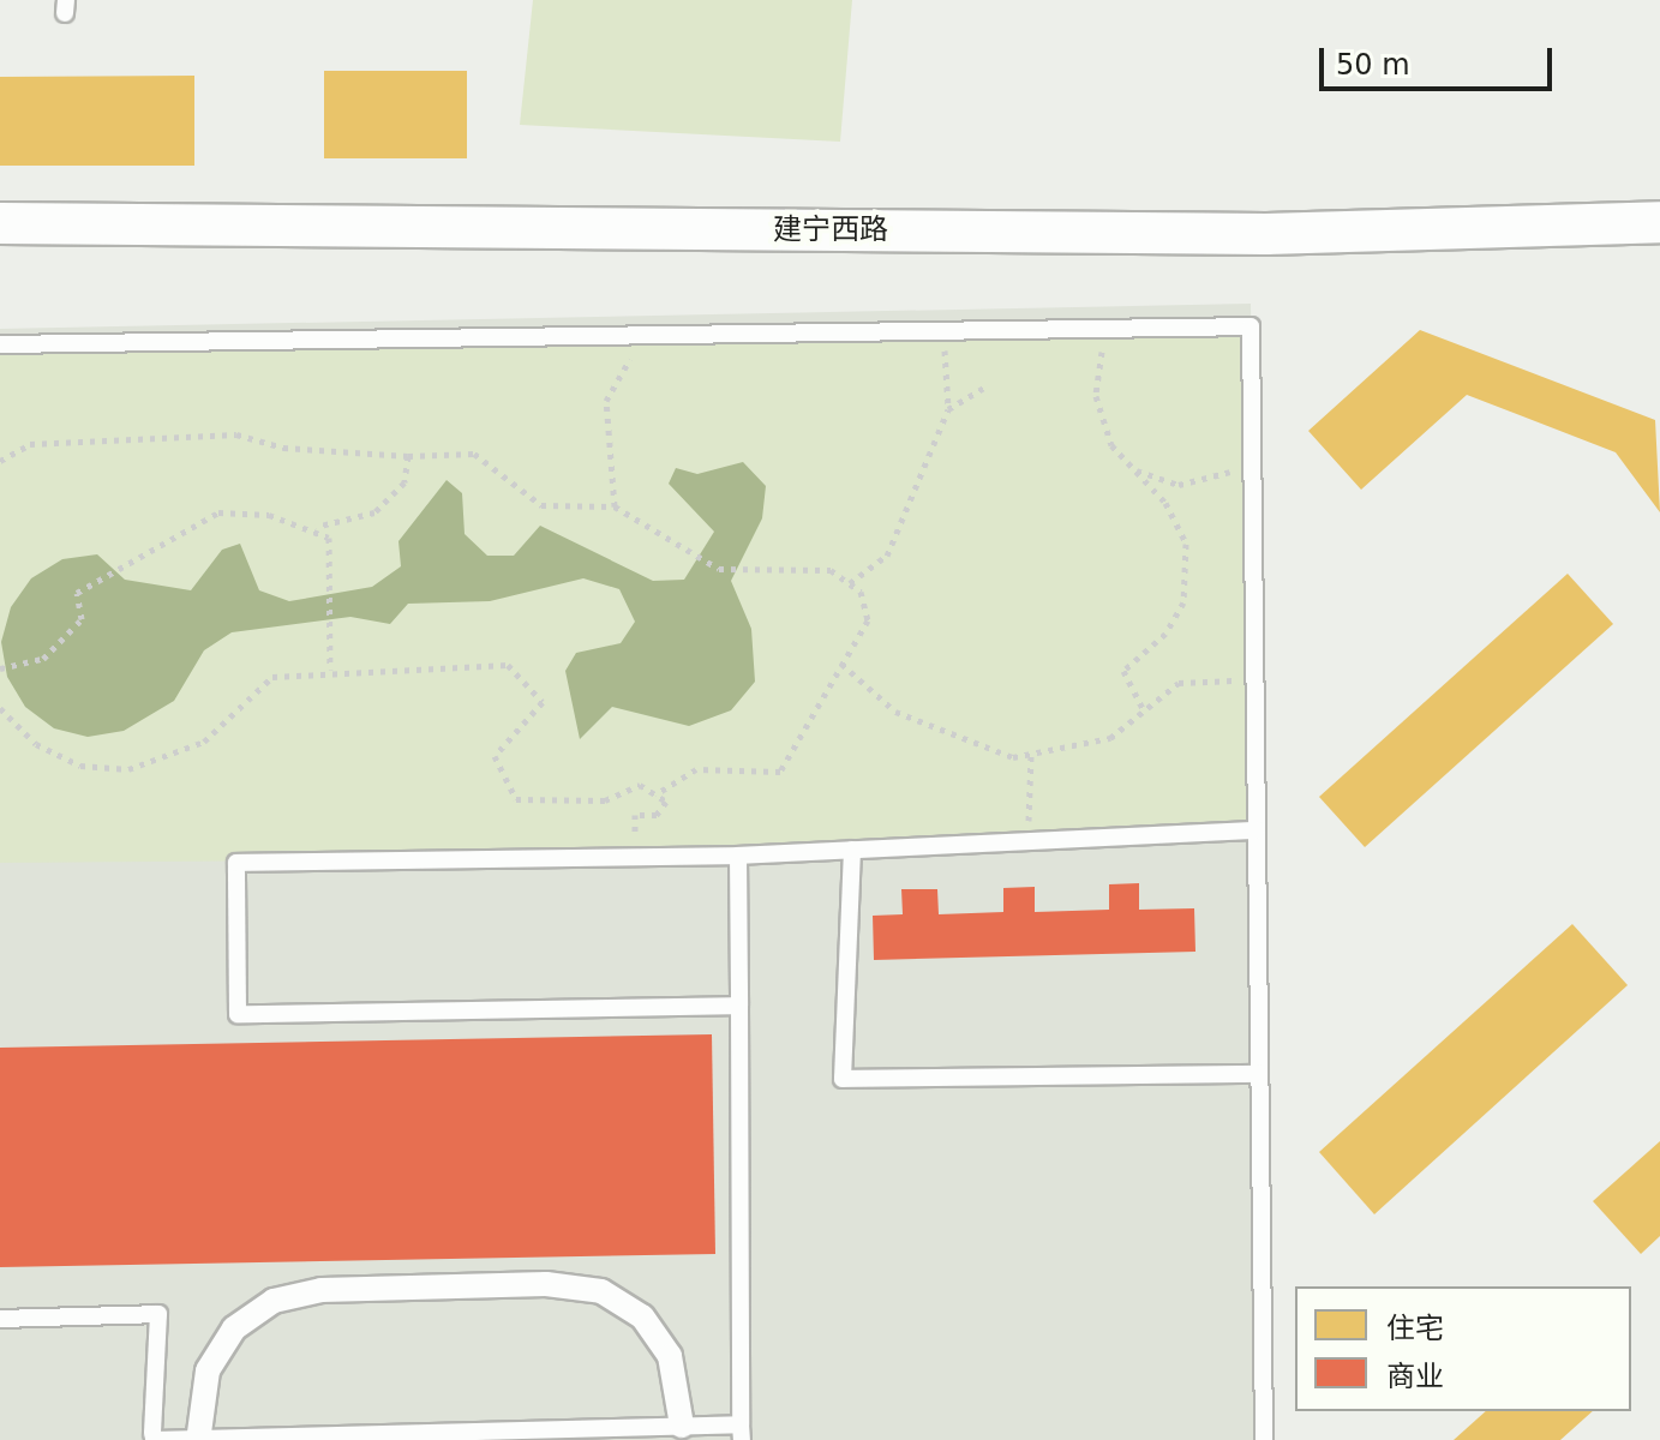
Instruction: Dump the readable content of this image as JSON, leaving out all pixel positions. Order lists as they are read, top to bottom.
{
  "streets": {
    "street": ["建宁西路"]
  },
  "legend": ["住宅", "商业"],
  "scale_bar": "50 m"
}
